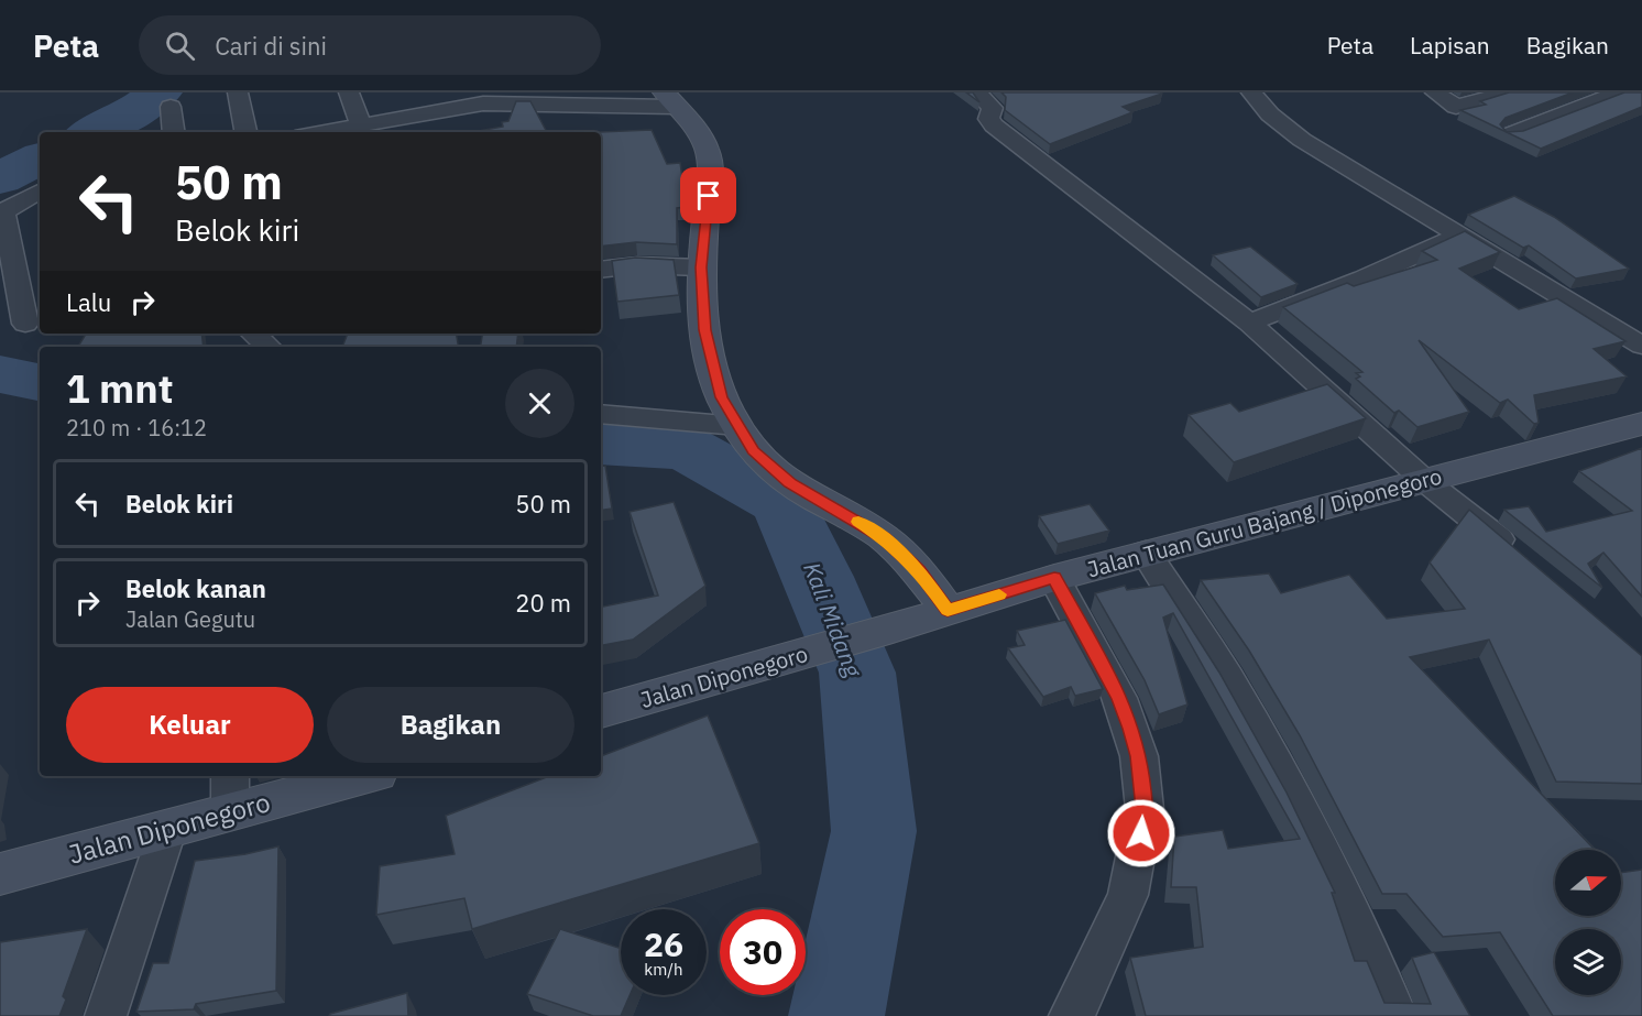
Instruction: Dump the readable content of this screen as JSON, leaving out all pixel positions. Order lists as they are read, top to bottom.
{
  "streets": {
    "street": ["Jalan Tuan Guru Bajang / Diponegoro", "Jalan Diponegoro"]
  },
  "crossings": [
    ["Jalan Tuan Guru Bajang / Diponegoro", "Jalan Diponegoro"]
  ],
  "water": ["Kali Midang"],
  "north": "right",
  "page": {
    "header": "Peta",
    "search": "Cari di sini",
    "nav": ["Peta", "Lapisan", "Bagikan"],
    "turn": ["50 m", "Belok kiri"],
    "then": "Lalu",
    "heading": ["1 mnt", "210 m · 16:12"],
    "list": [
      {
        "name": "Belok kiri",
        "value": "50 m"
      },
      {
        "name": "Belok kanan",
        "note": "Jalan Gegutu",
        "value": "20 m"
      }
    ],
    "buttons": ["Keluar", "Bagikan"],
    "speed": "26 km/h",
    "limit": "30"
  }
}
